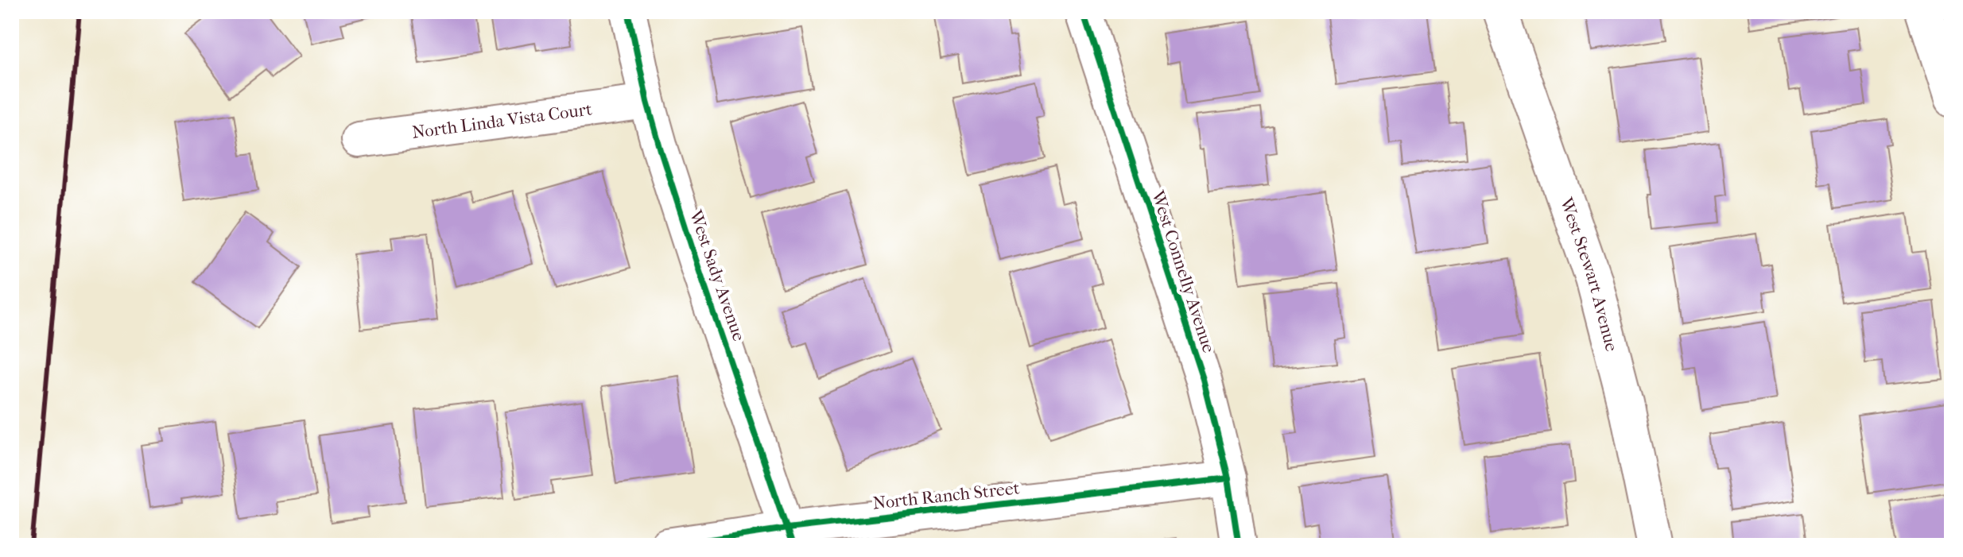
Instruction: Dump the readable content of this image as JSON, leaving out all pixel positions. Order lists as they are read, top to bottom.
{
  "streets": {
    "street": [
      "North Linda Vista Court",
      "West Connelly Avenue",
      "West Stewart Avenue",
      "West Sady Avenue",
      "North Ranch Street"
    ]
  },
  "crossings": [
    ["North Linda Vista Court", "West Sady Avenue"],
    ["West Connelly Avenue", "North Ranch Street"],
    ["West Sady Avenue", "North Ranch Street"]
  ]
}
